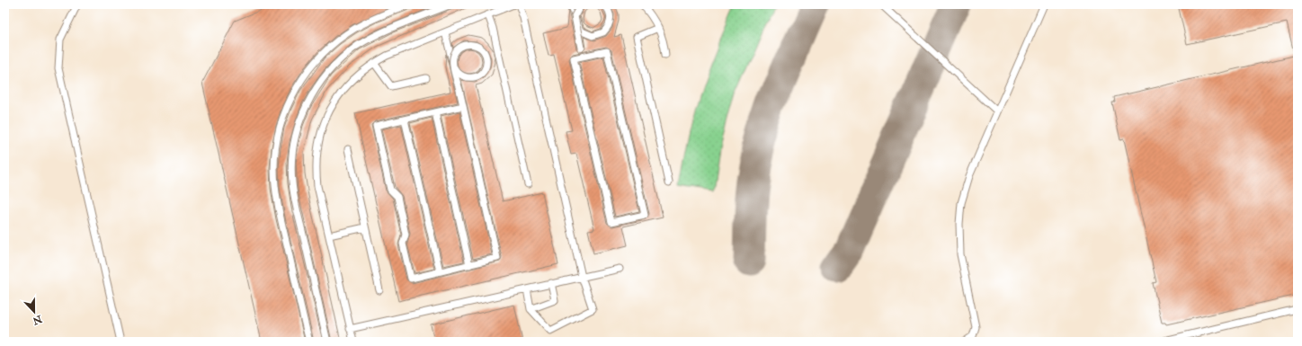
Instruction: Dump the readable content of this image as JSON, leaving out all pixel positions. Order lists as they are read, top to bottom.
{
  "north": "bottom"
}
